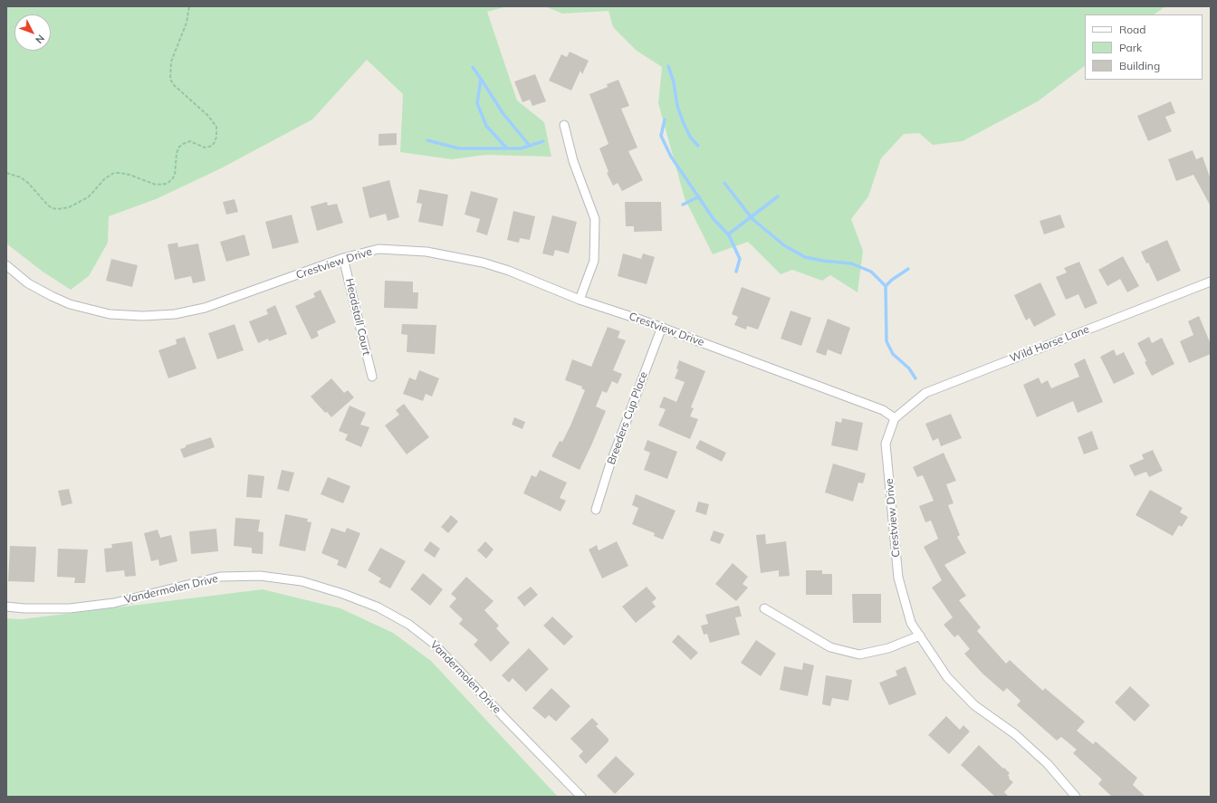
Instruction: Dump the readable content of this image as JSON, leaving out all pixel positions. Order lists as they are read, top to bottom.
{
  "streets": {
    "street": [
      "Crestview Drive",
      "Headstall Court",
      "Wild Horse Lane",
      "Breeders Cup Place",
      "Vandermolen Drive"
    ]
  },
  "crossings": [
    ["Crestview Drive", "Headstall Court"],
    ["Crestview Drive", "Wild Horse Lane"],
    ["Crestview Drive", "Breeders Cup Place"]
  ],
  "legend": ["Road", "Park", "Building"],
  "north": "bottom right"
}
